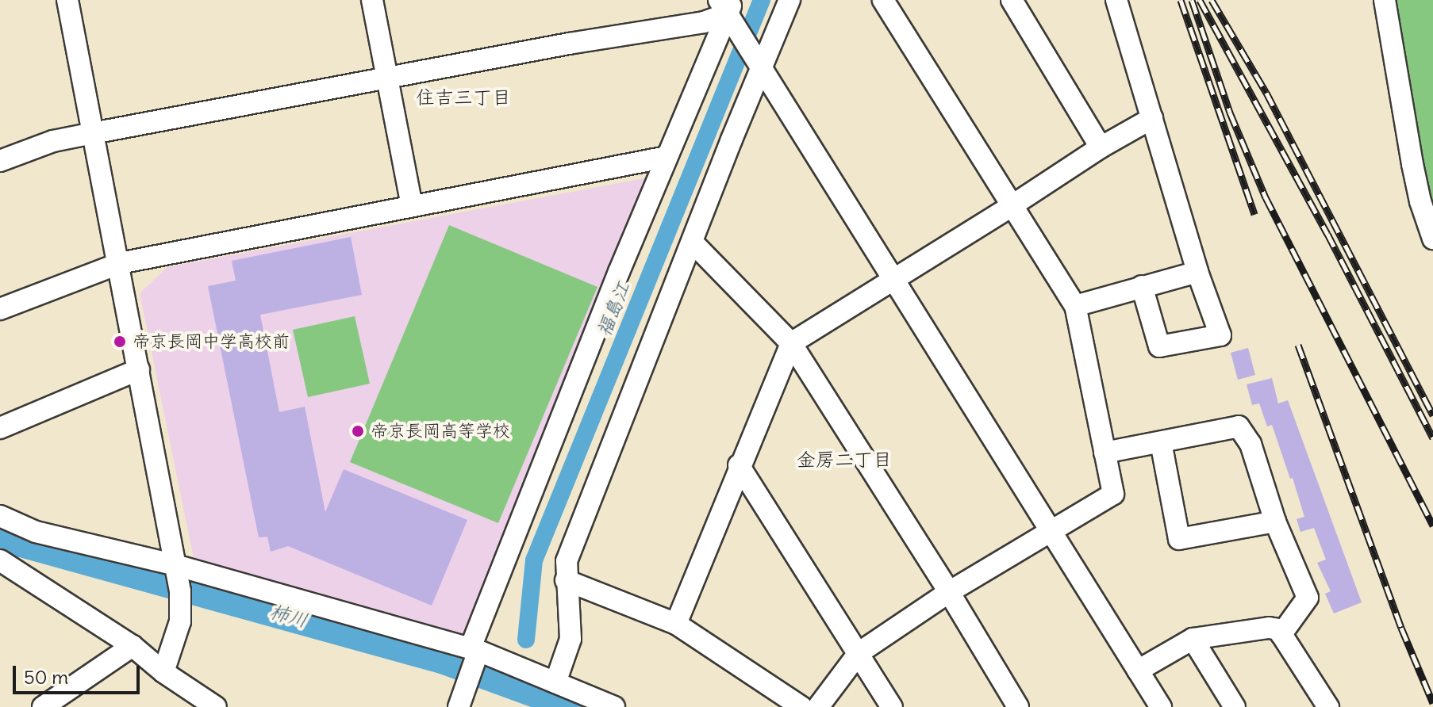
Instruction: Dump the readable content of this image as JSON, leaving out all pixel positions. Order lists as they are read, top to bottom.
{
  "districts": ["住吉三丁目", "金房二丁目"],
  "water": ["福島江", "柿川"],
  "places": ["帝京長岡中学高校前", "帝京長岡高等学校"],
  "scale_bar": "50 m"
}
